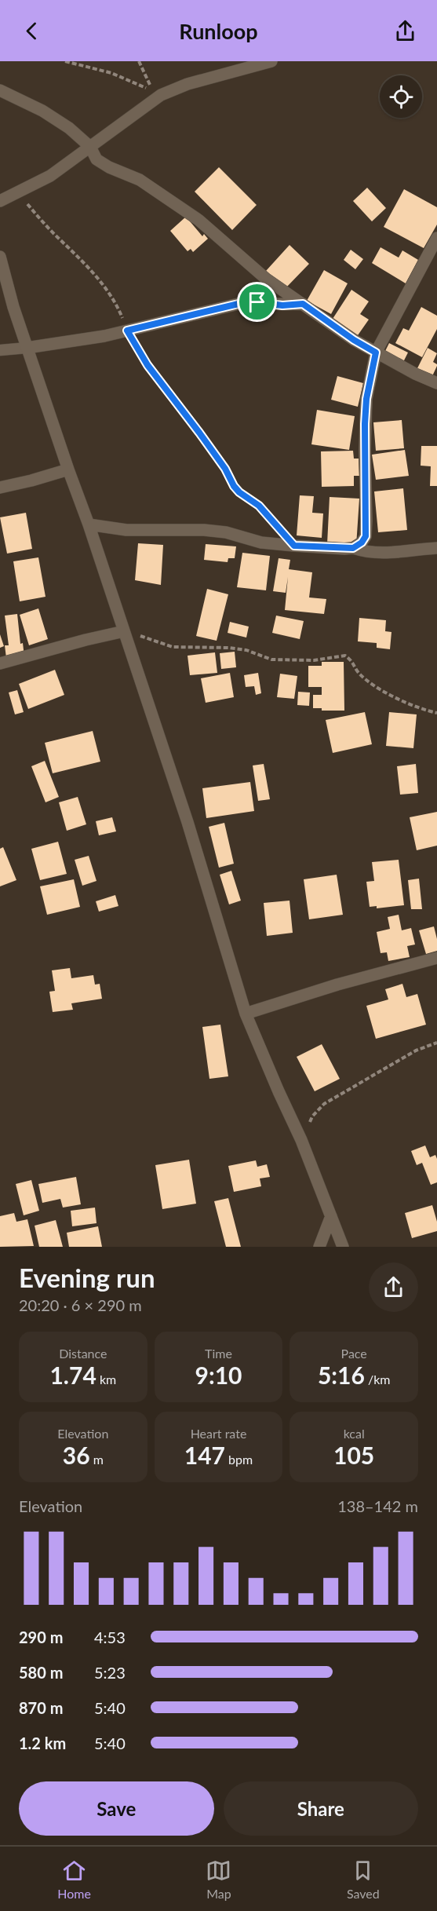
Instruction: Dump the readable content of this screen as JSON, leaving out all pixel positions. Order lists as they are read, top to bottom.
{
  "page": {
    "header": "Runloop",
    "heading": ["Evening run", "20:20 · 6 × 290 m"],
    "stats": [
      ["Distance", "1.74 km"],
      ["Time", "9:10"],
      ["Pace", "5:16 /km"],
      ["Elevation", "36 m"],
      ["Heart rate", "147 bpm"],
      ["kcal", "105"]
    ],
    "chart": ["Elevation", "138–142 m"],
    "list": [
      {
        "name": "290 m",
        "note": "4:53"
      },
      {
        "name": "580 m",
        "note": "5:23"
      },
      {
        "name": "870 m",
        "note": "5:40"
      },
      {
        "name": "1.2 km",
        "note": "5:40"
      }
    ],
    "buttons": ["Save", "Share"],
    "tabs": ["Home", "Map", "Saved"]
  }
}
